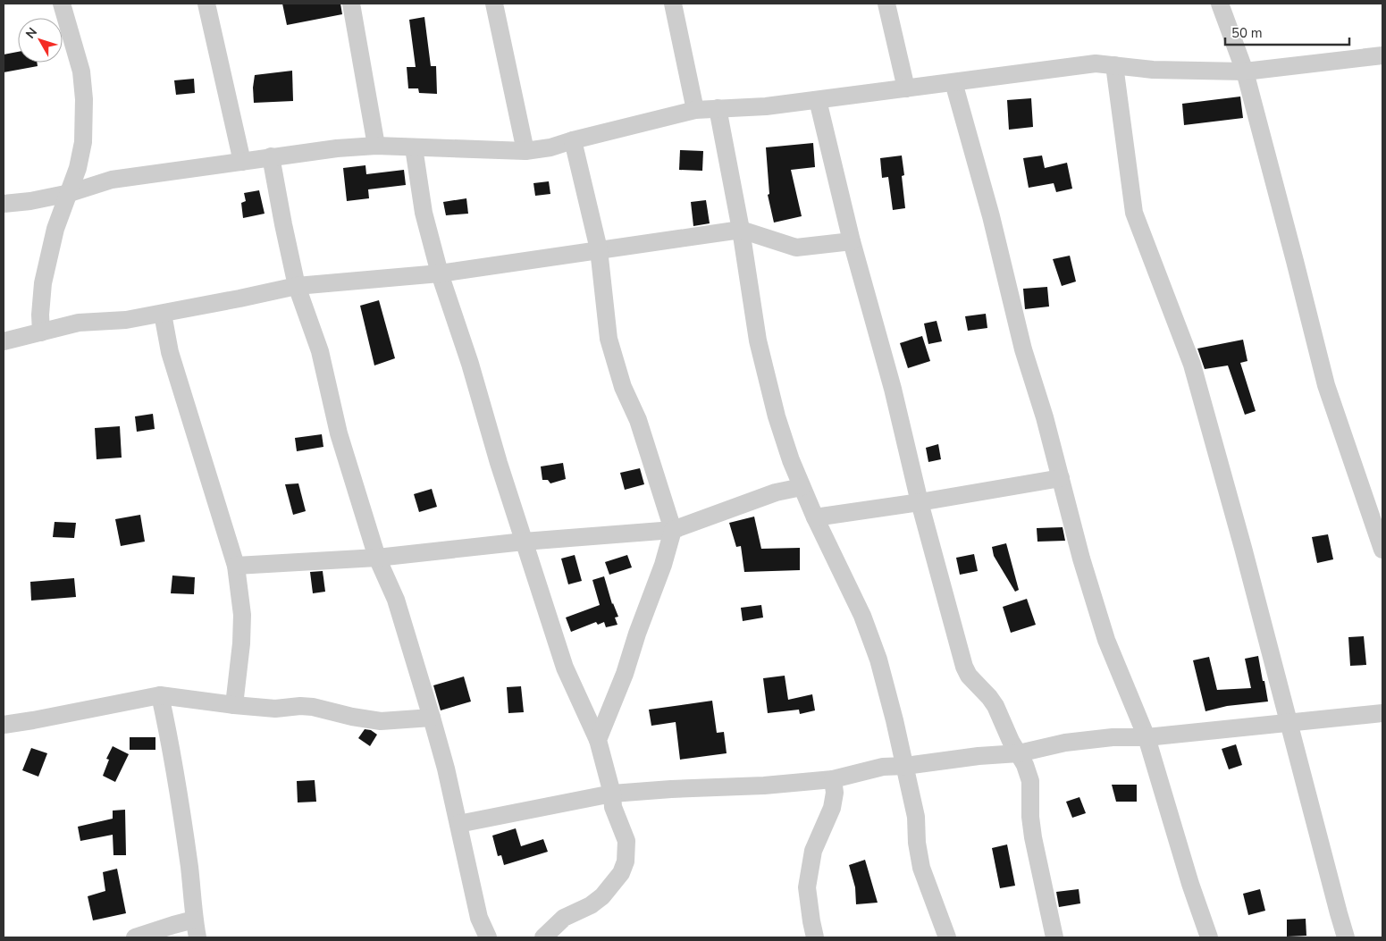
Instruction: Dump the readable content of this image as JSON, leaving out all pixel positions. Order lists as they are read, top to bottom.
{
  "scale_bar": "50 m",
  "north": "top left"
}
